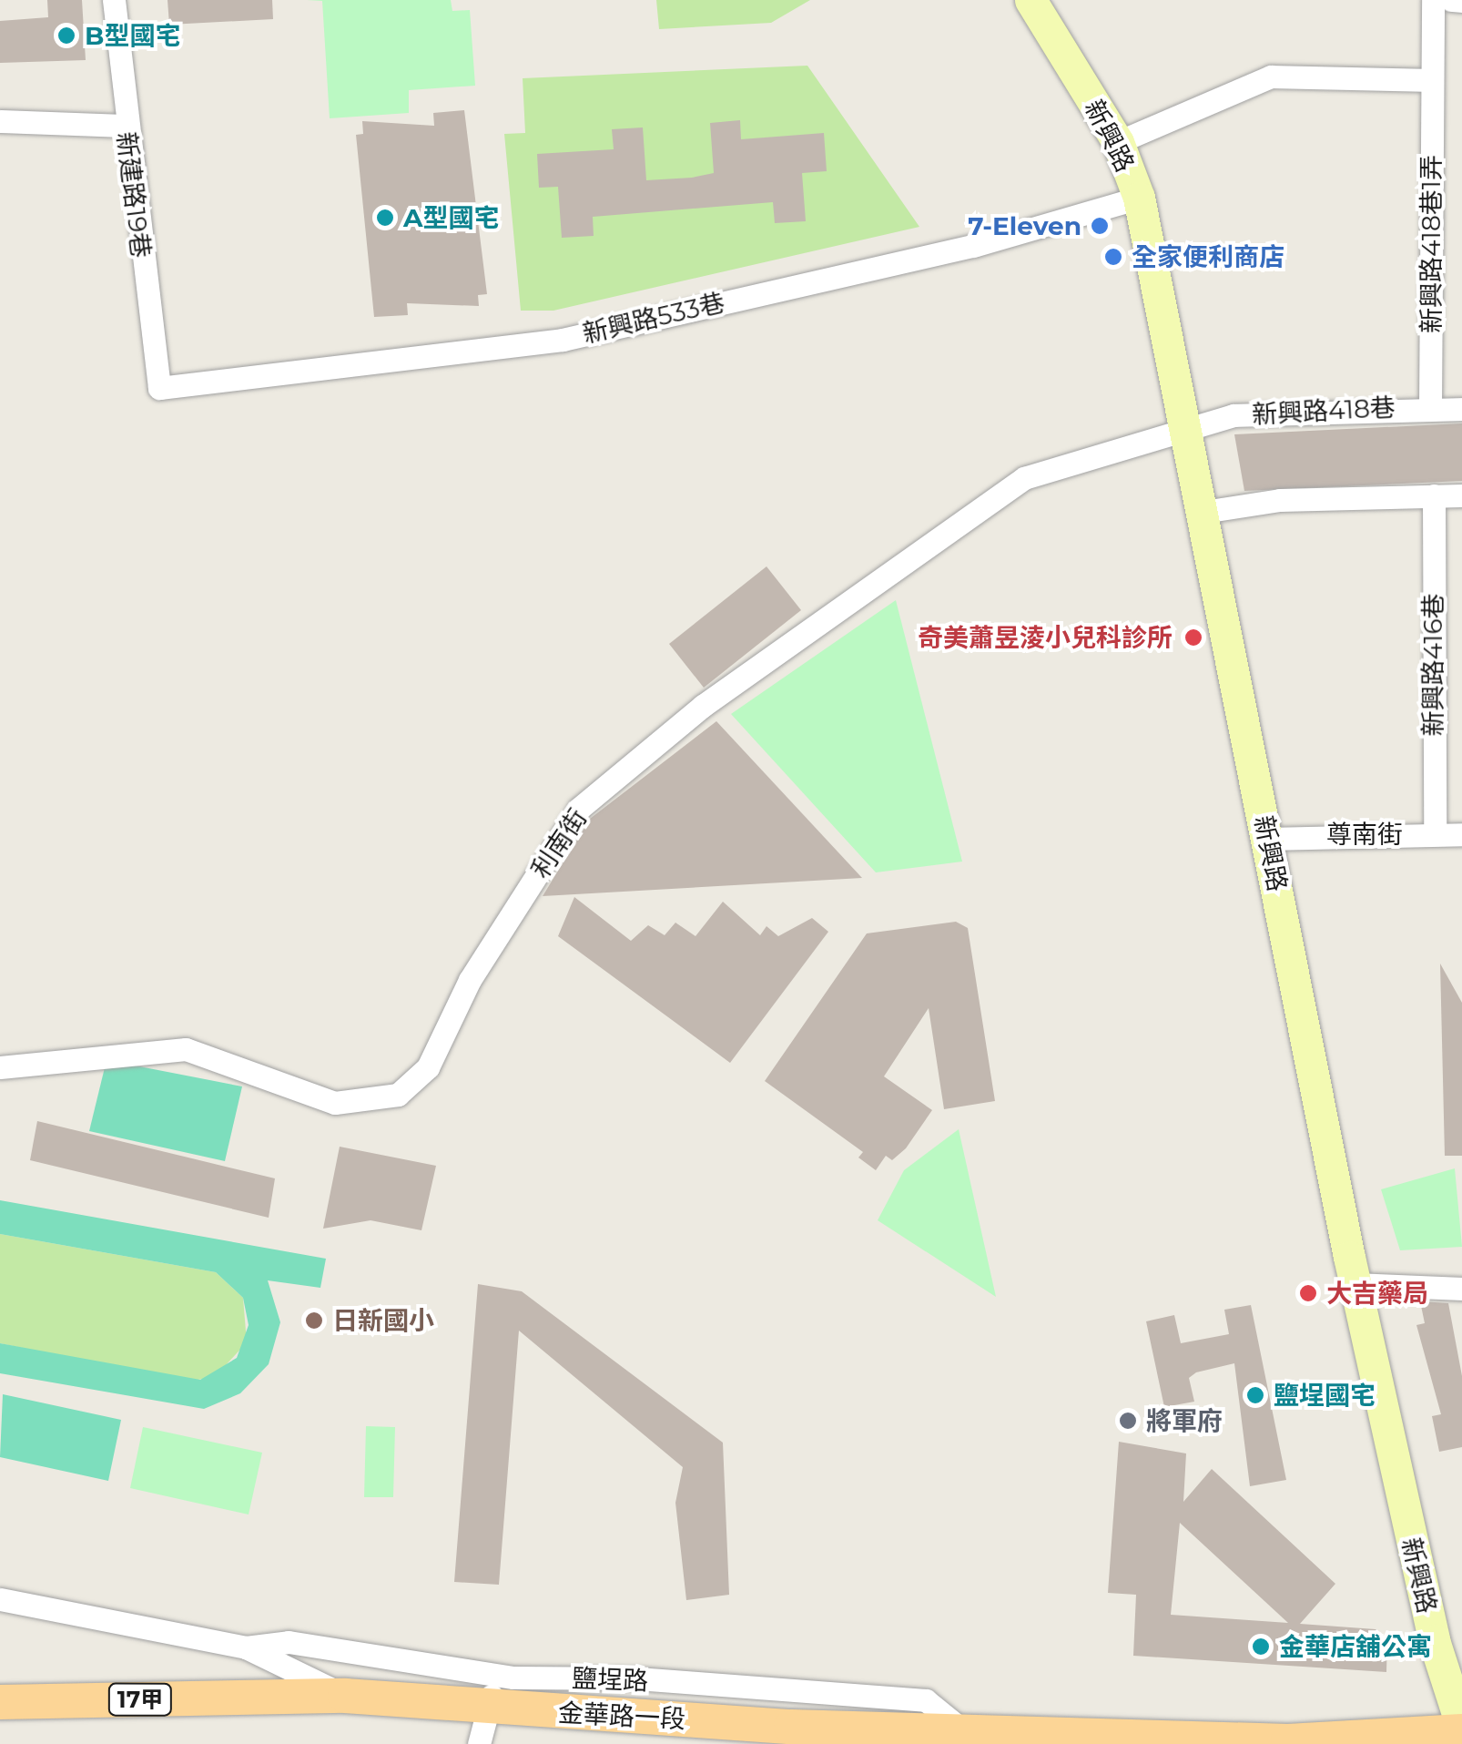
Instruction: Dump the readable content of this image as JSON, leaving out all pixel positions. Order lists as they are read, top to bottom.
{
  "streets": {
    "main road": ["17甲", "金華路一段"],
    "street": [
      "新興路",
      "新建路19巷",
      "新興路418巷1弄",
      "新興路533巷",
      "新興路418巷",
      "新興路416巷",
      "尊南街",
      "利南街"
    ]
  },
  "crossings": [
    ["新興路", "新興路533巷"],
    ["新興路", "新興路418巷"],
    ["新興路", "尊南街"],
    ["新興路", "利南街"],
    ["新興路", "金華路一段"],
    ["新建路19巷", "新興路533巷"],
    ["新興路418巷1弄", "新興路418巷"],
    ["新興路418巷", "利南街"],
    ["新興路416巷", "尊南街"]
  ],
  "places": [
    "B型國宅",
    "A型國宅",
    "7-Eleven",
    "全家便利商店",
    "奇美蕭昱淩小兒科診所",
    "大吉藥局",
    "日新國小",
    "鹽埕國宅",
    "將軍府",
    "金華店舖公寓"
  ]
}
